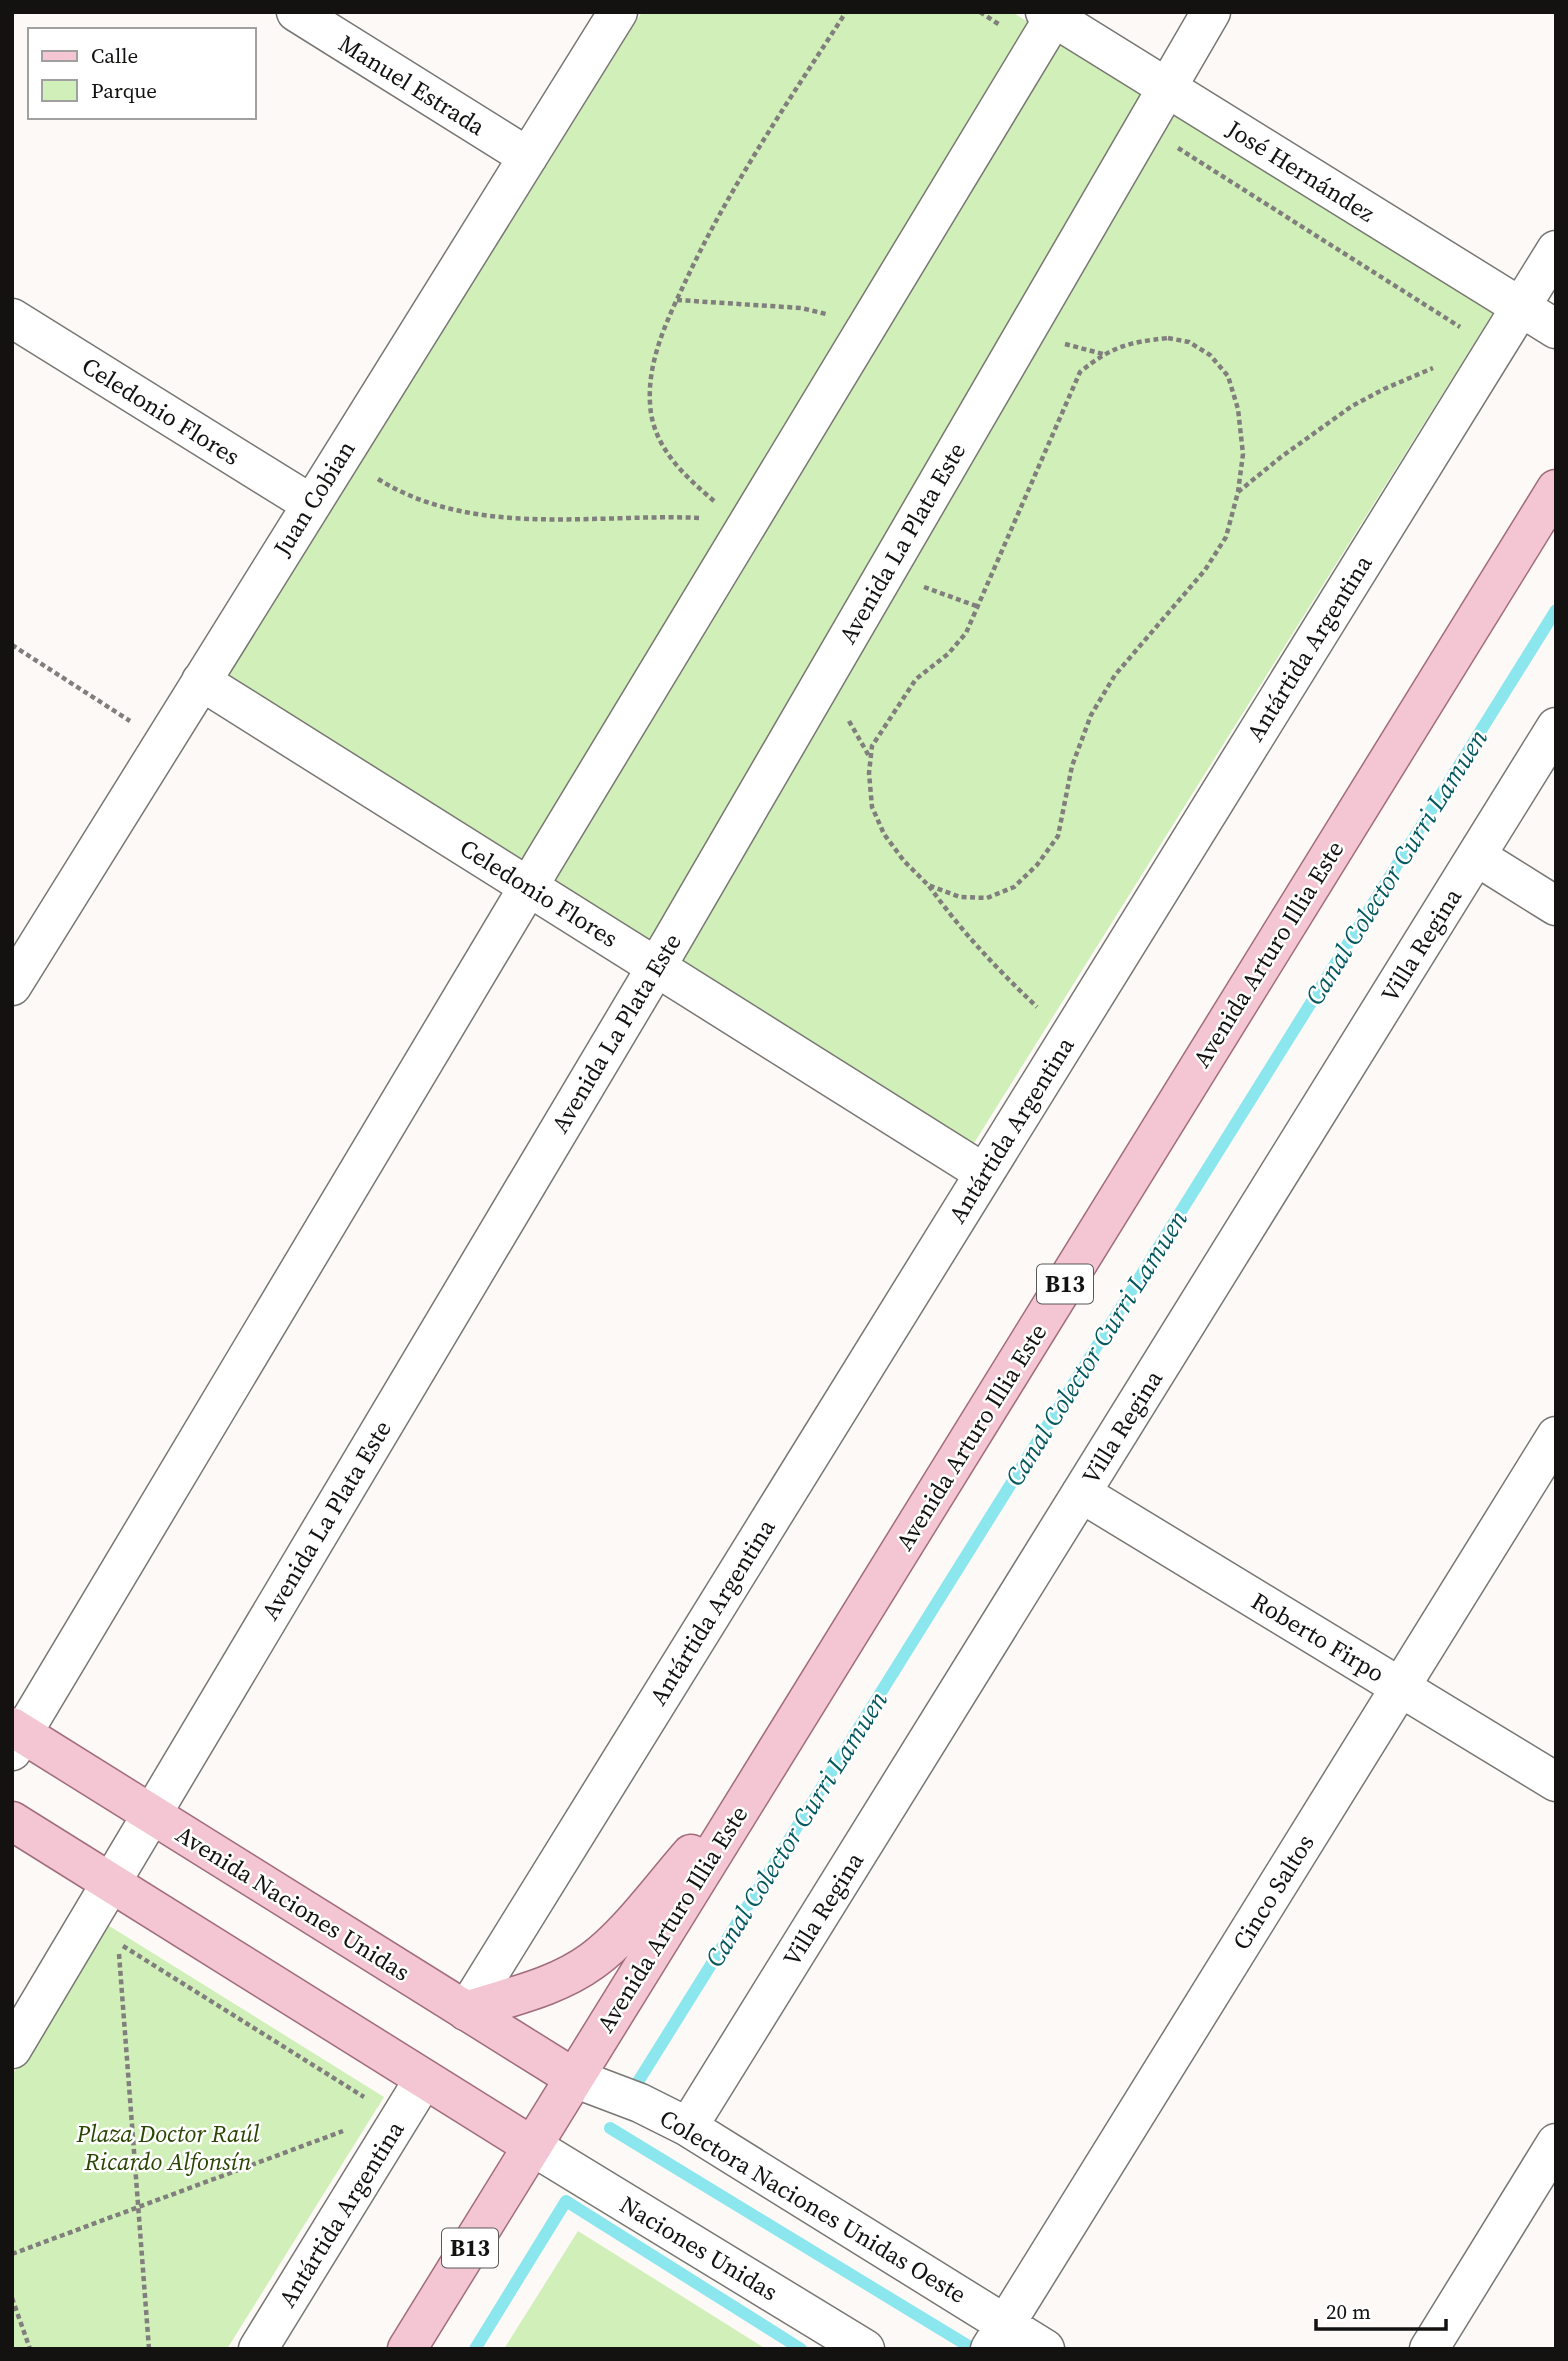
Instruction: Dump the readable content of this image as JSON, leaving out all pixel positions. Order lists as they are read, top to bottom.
{
  "streets": {
    "main road": ["Avenida Arturo Illia Este", "B13", "Avenida Naciones Unidas"],
    "street": [
      "Manuel Estrada",
      "José Hernández",
      "Celedonio Flores",
      "Juan Cobian",
      "Avenida La Plata Este",
      "Antártida Argentina",
      "Villa Regina",
      "Roberto Firpo",
      "Cinco Saltos",
      "Colectora Naciones Unidas Oeste",
      "Naciones Unidas"
    ]
  },
  "crossings": [
    ["Manuel Estrada", "Juan Cobian"],
    ["José Hernández", "Avenida La Plata Este"],
    ["José Hernández", "Antártida Argentina"],
    ["Celedonio Flores", "Juan Cobian"],
    ["Celedonio Flores", "Avenida La Plata Este"],
    ["Celedonio Flores", "Antártida Argentina"],
    ["Avenida La Plata Este", "Avenida Naciones Unidas"],
    ["Antártida Argentina", "Avenida Naciones Unidas"],
    ["Villa Regina", "Roberto Firpo"],
    ["Villa Regina", "Colectora Naciones Unidas Oeste"],
    ["Avenida Arturo Illia Este", "Avenida Naciones Unidas"],
    ["Avenida Arturo Illia Este", "Colectora Naciones Unidas Oeste"],
    ["Avenida Arturo Illia Este", "Naciones Unidas"],
    ["Roberto Firpo", "Cinco Saltos"],
    ["Cinco Saltos", "Colectora Naciones Unidas Oeste"],
    ["Avenida Naciones Unidas", "Colectora Naciones Unidas Oeste"]
  ],
  "water": ["Canal Colector Curri Lamuen"],
  "parks": ["Plaza Doctor Raúl Ricardo Alfonsín"],
  "legend": ["Calle", "Parque"],
  "scale_bar": "20 m"
}
